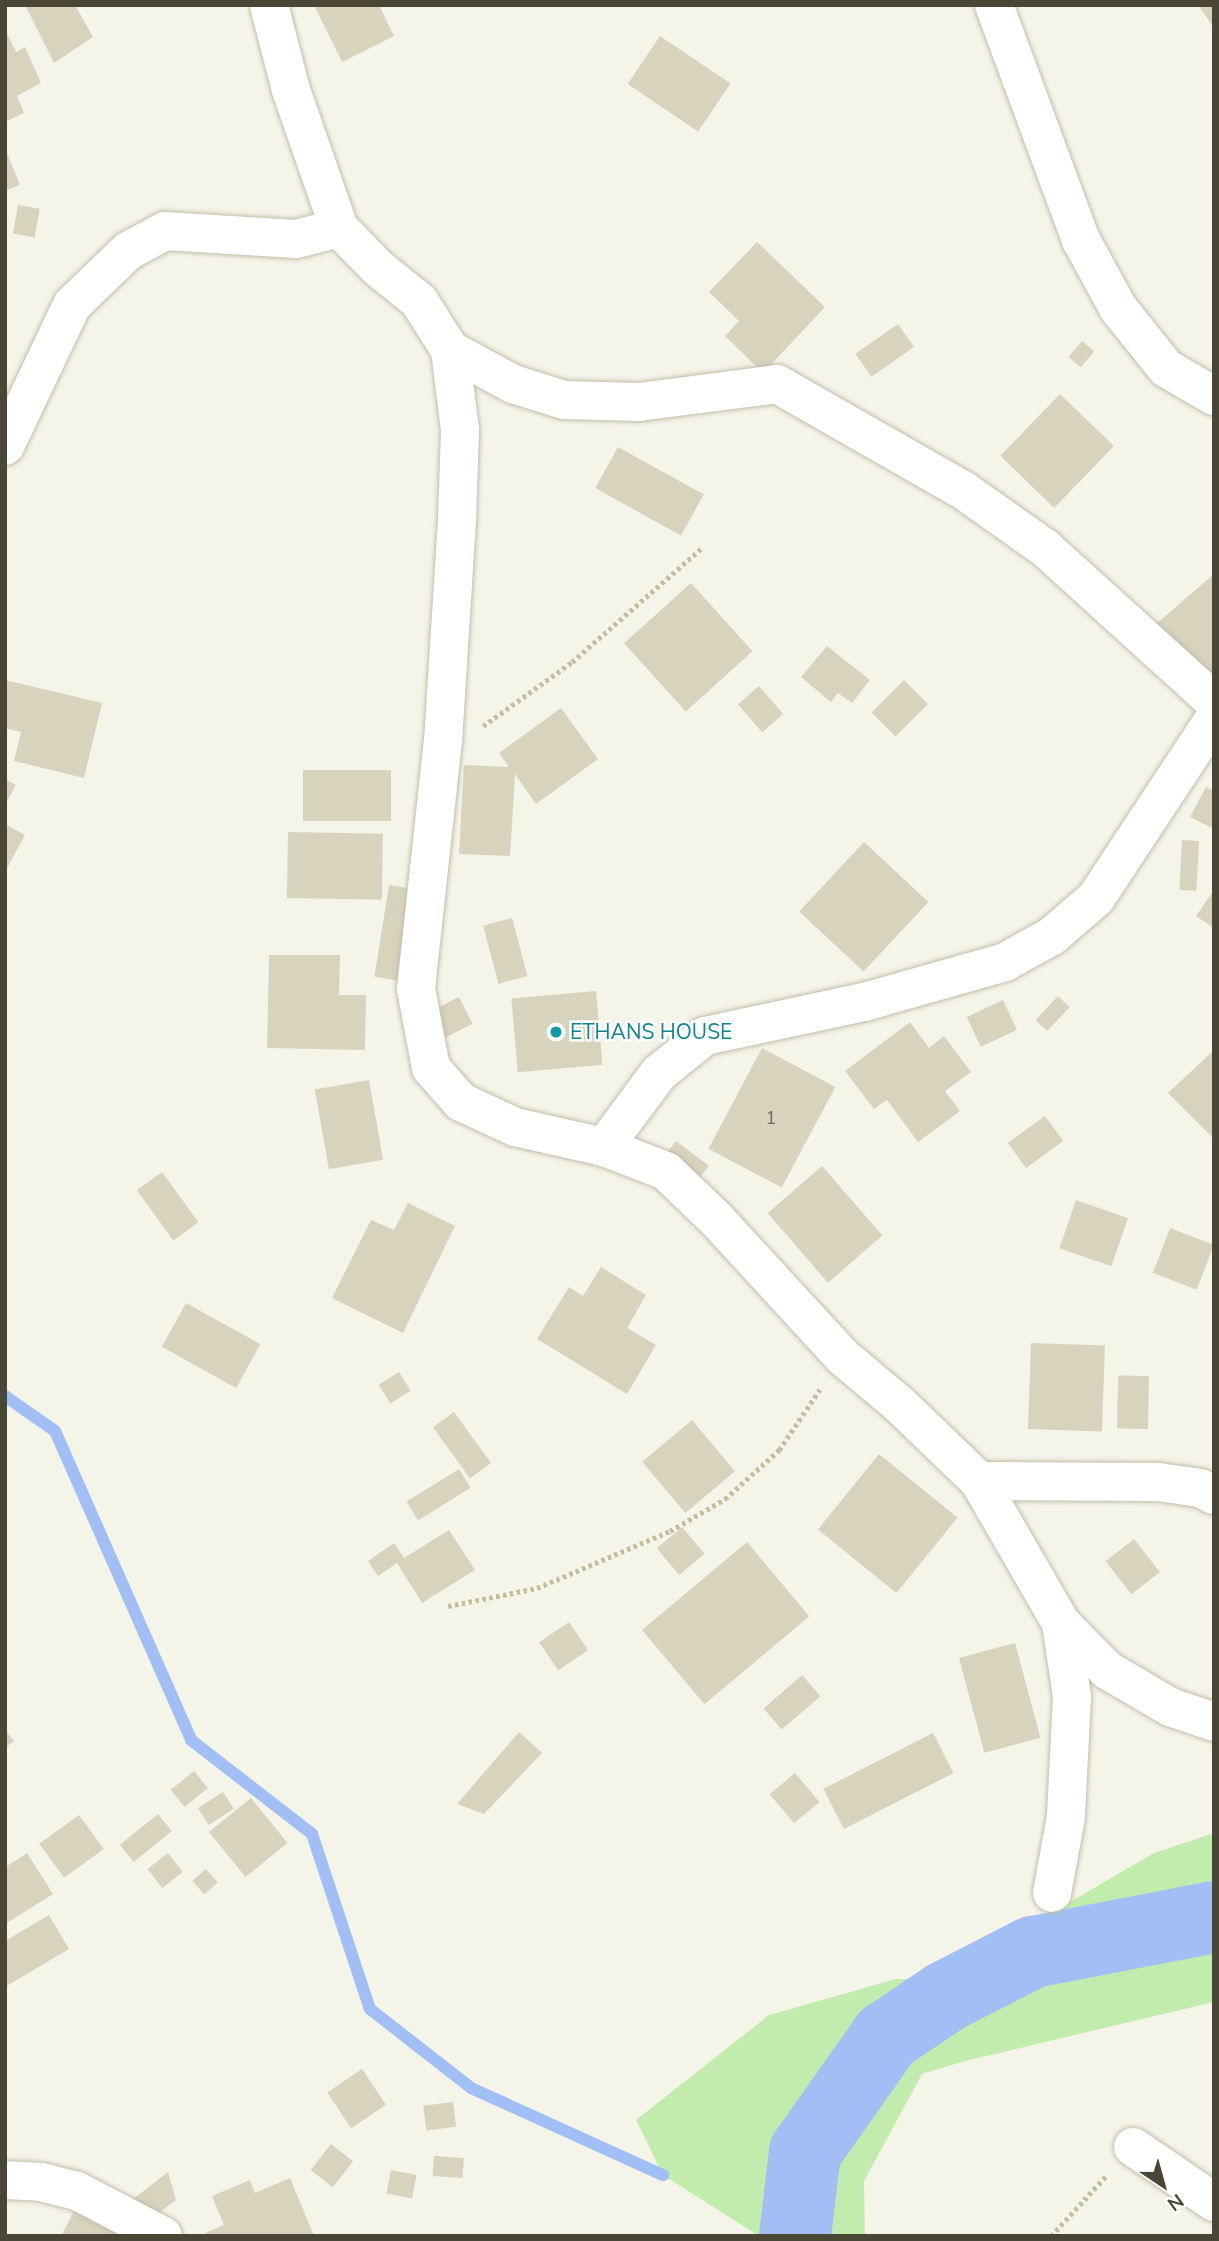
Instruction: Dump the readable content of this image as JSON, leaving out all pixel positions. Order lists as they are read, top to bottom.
{
  "places": ["ETHANS HOUSE"],
  "house_numbers": ["1"],
  "north": "bottom right"
}
